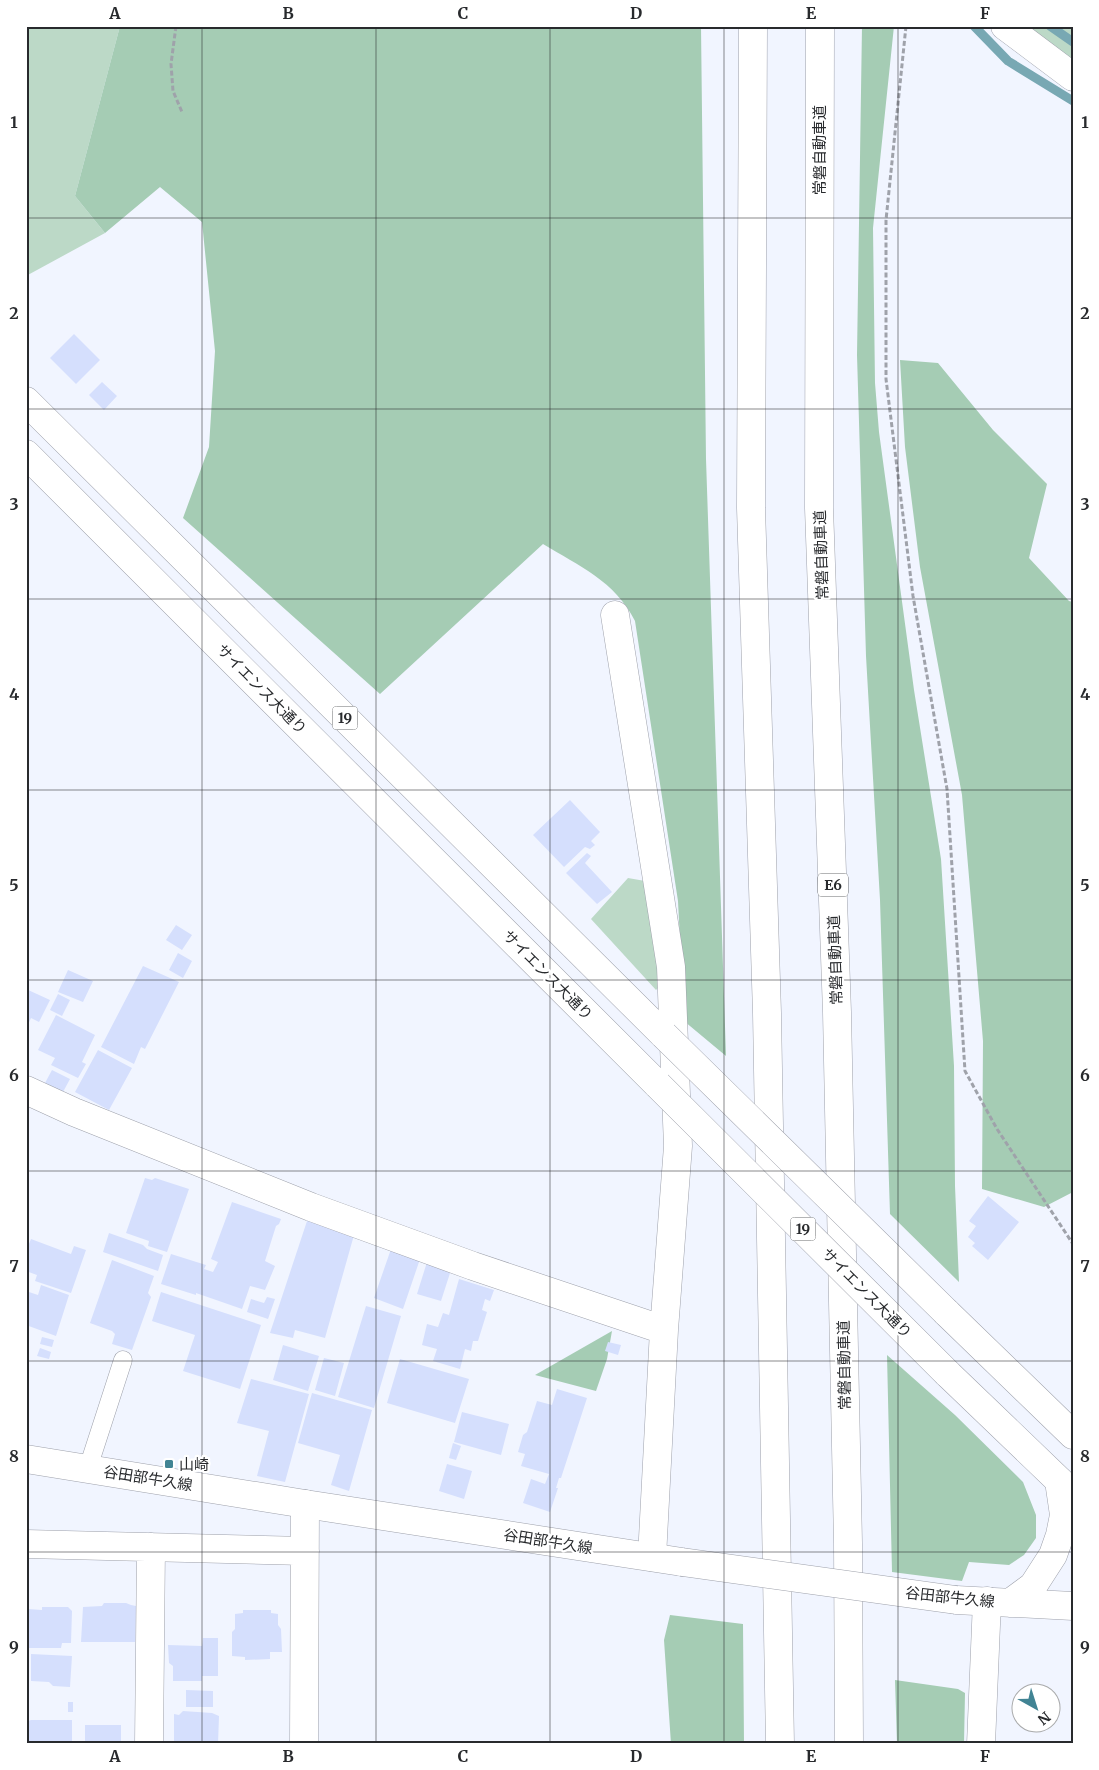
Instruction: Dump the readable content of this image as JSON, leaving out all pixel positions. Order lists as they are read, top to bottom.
{
  "streets": {
    "main road": [
      "常磐自動車道",
      "サイエンス大通り",
      "19",
      "E6",
      "谷田部牛久線"
    ]
  },
  "places": {
    "transit": ["山崎"]
  },
  "north": "bottom right",
  "grid": {
    "columns": [
      "A",
      "B",
      "C",
      "D",
      "E",
      "F"
    ],
    "rows": [
      "1",
      "2",
      "3",
      "4",
      "5",
      "6",
      "7",
      "8",
      "9"
    ]
  }
}
